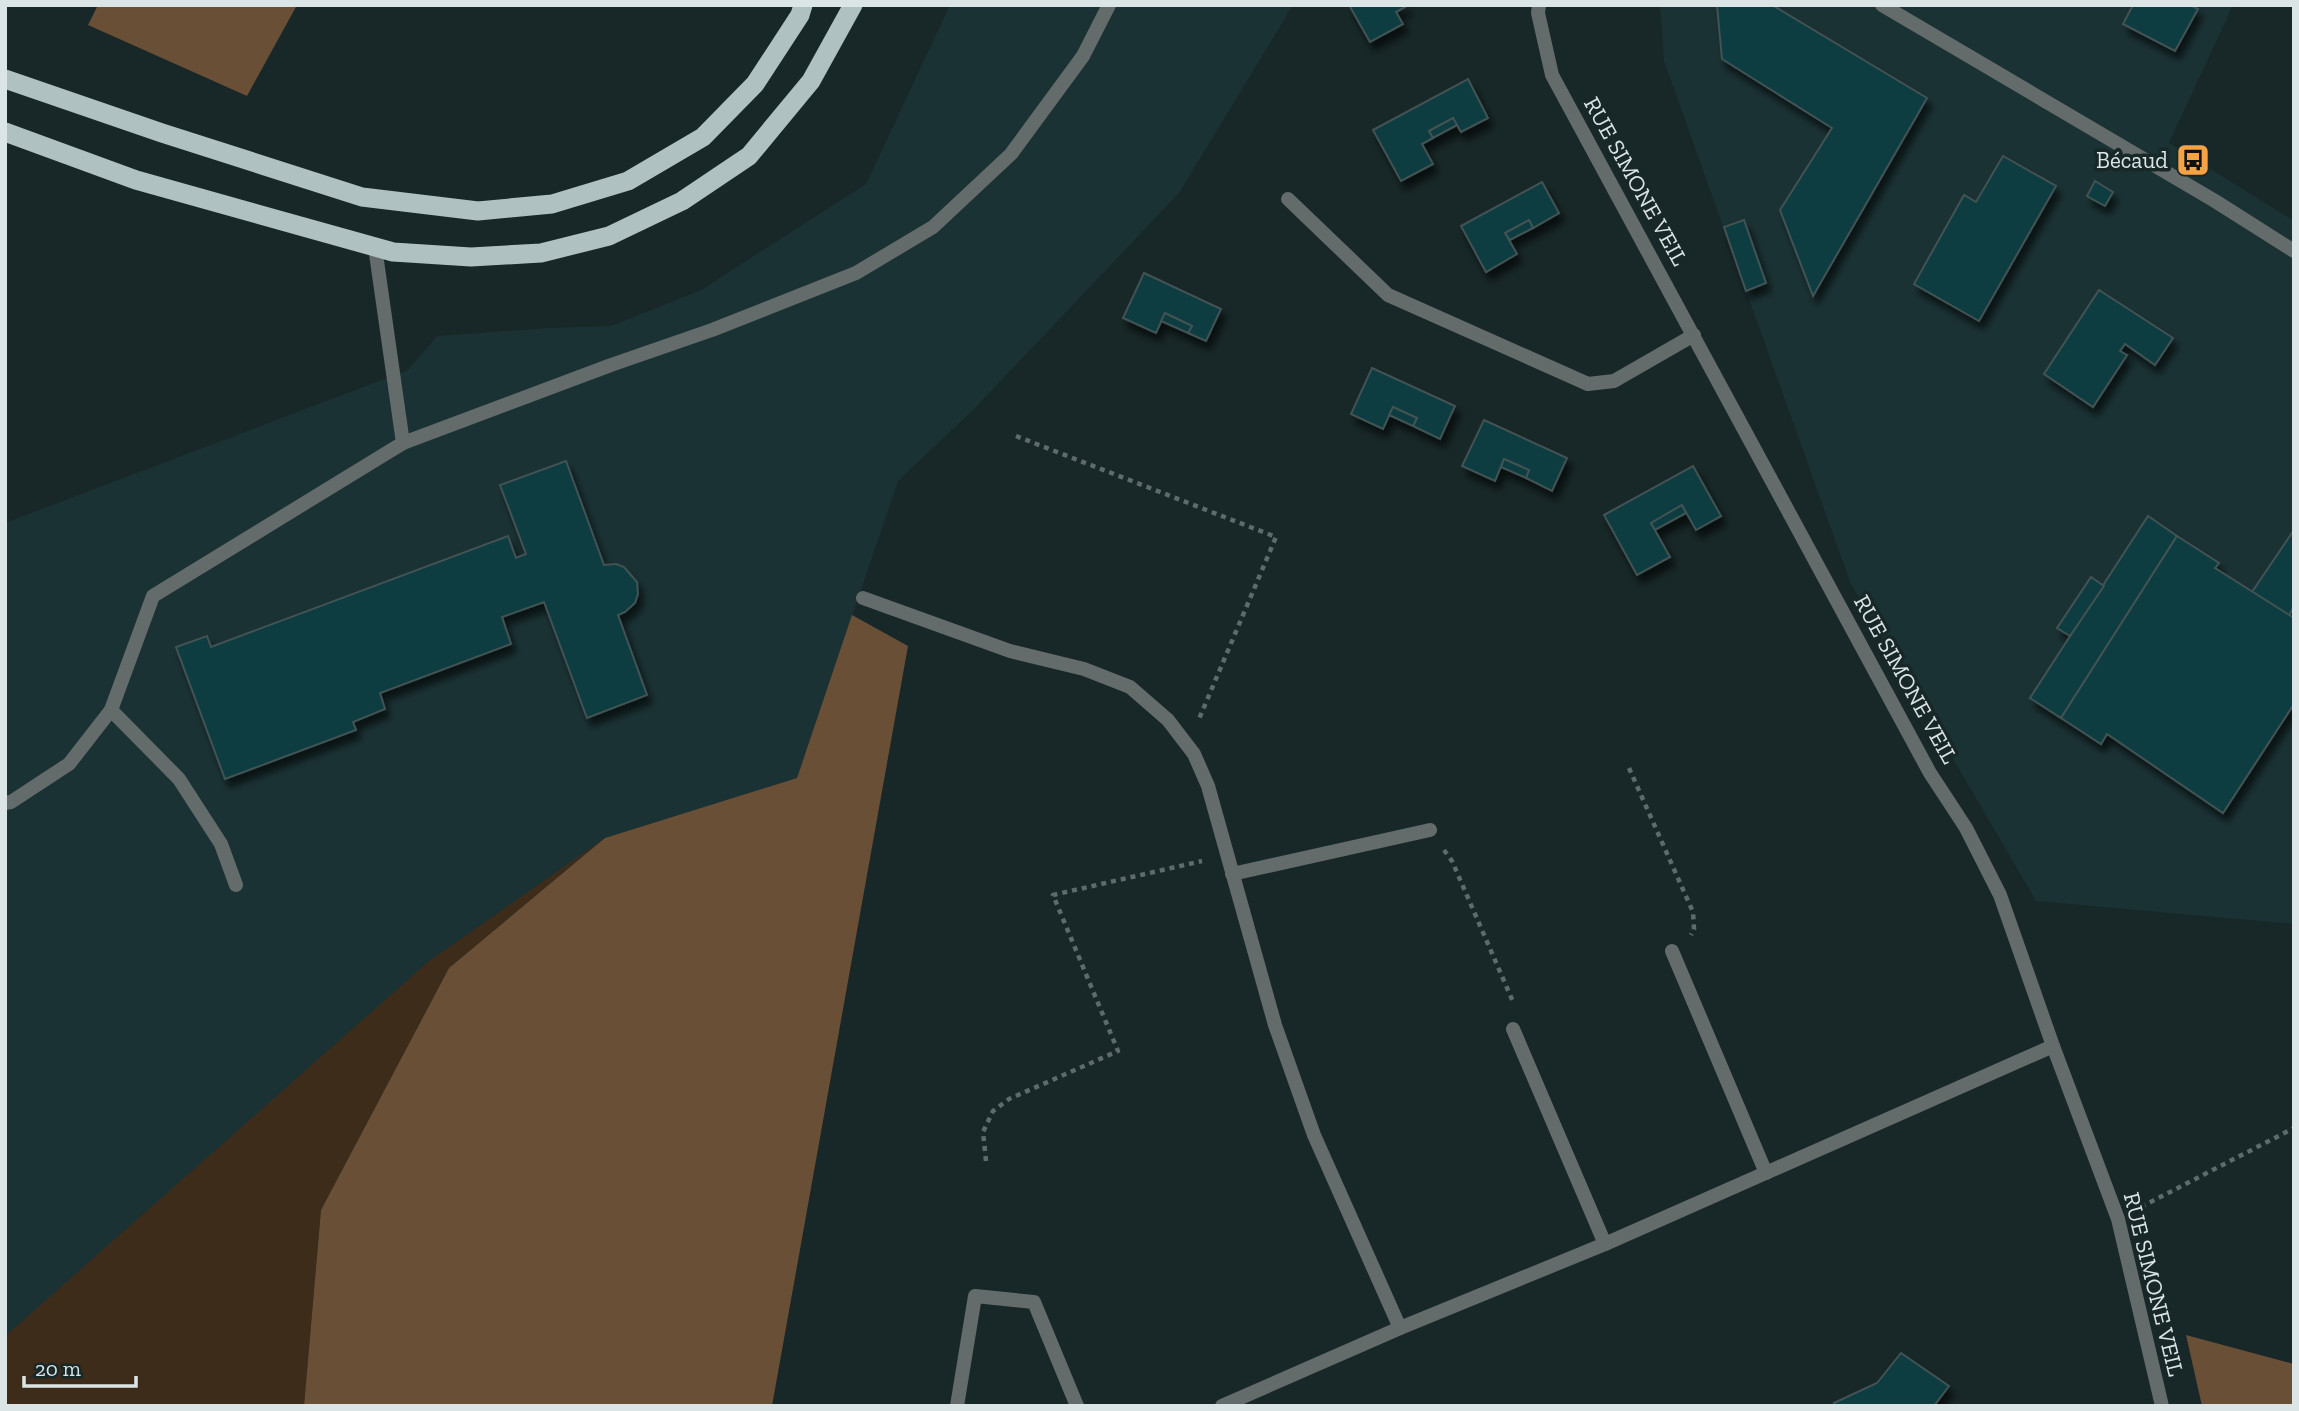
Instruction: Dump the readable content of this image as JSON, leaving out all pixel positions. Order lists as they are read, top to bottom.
{
  "streets": {
    "street": ["RUE SIMONE VEIL"]
  },
  "places": {
    "bus stop": ["Bécaud"]
  },
  "scale_bar": "20 m"
}
